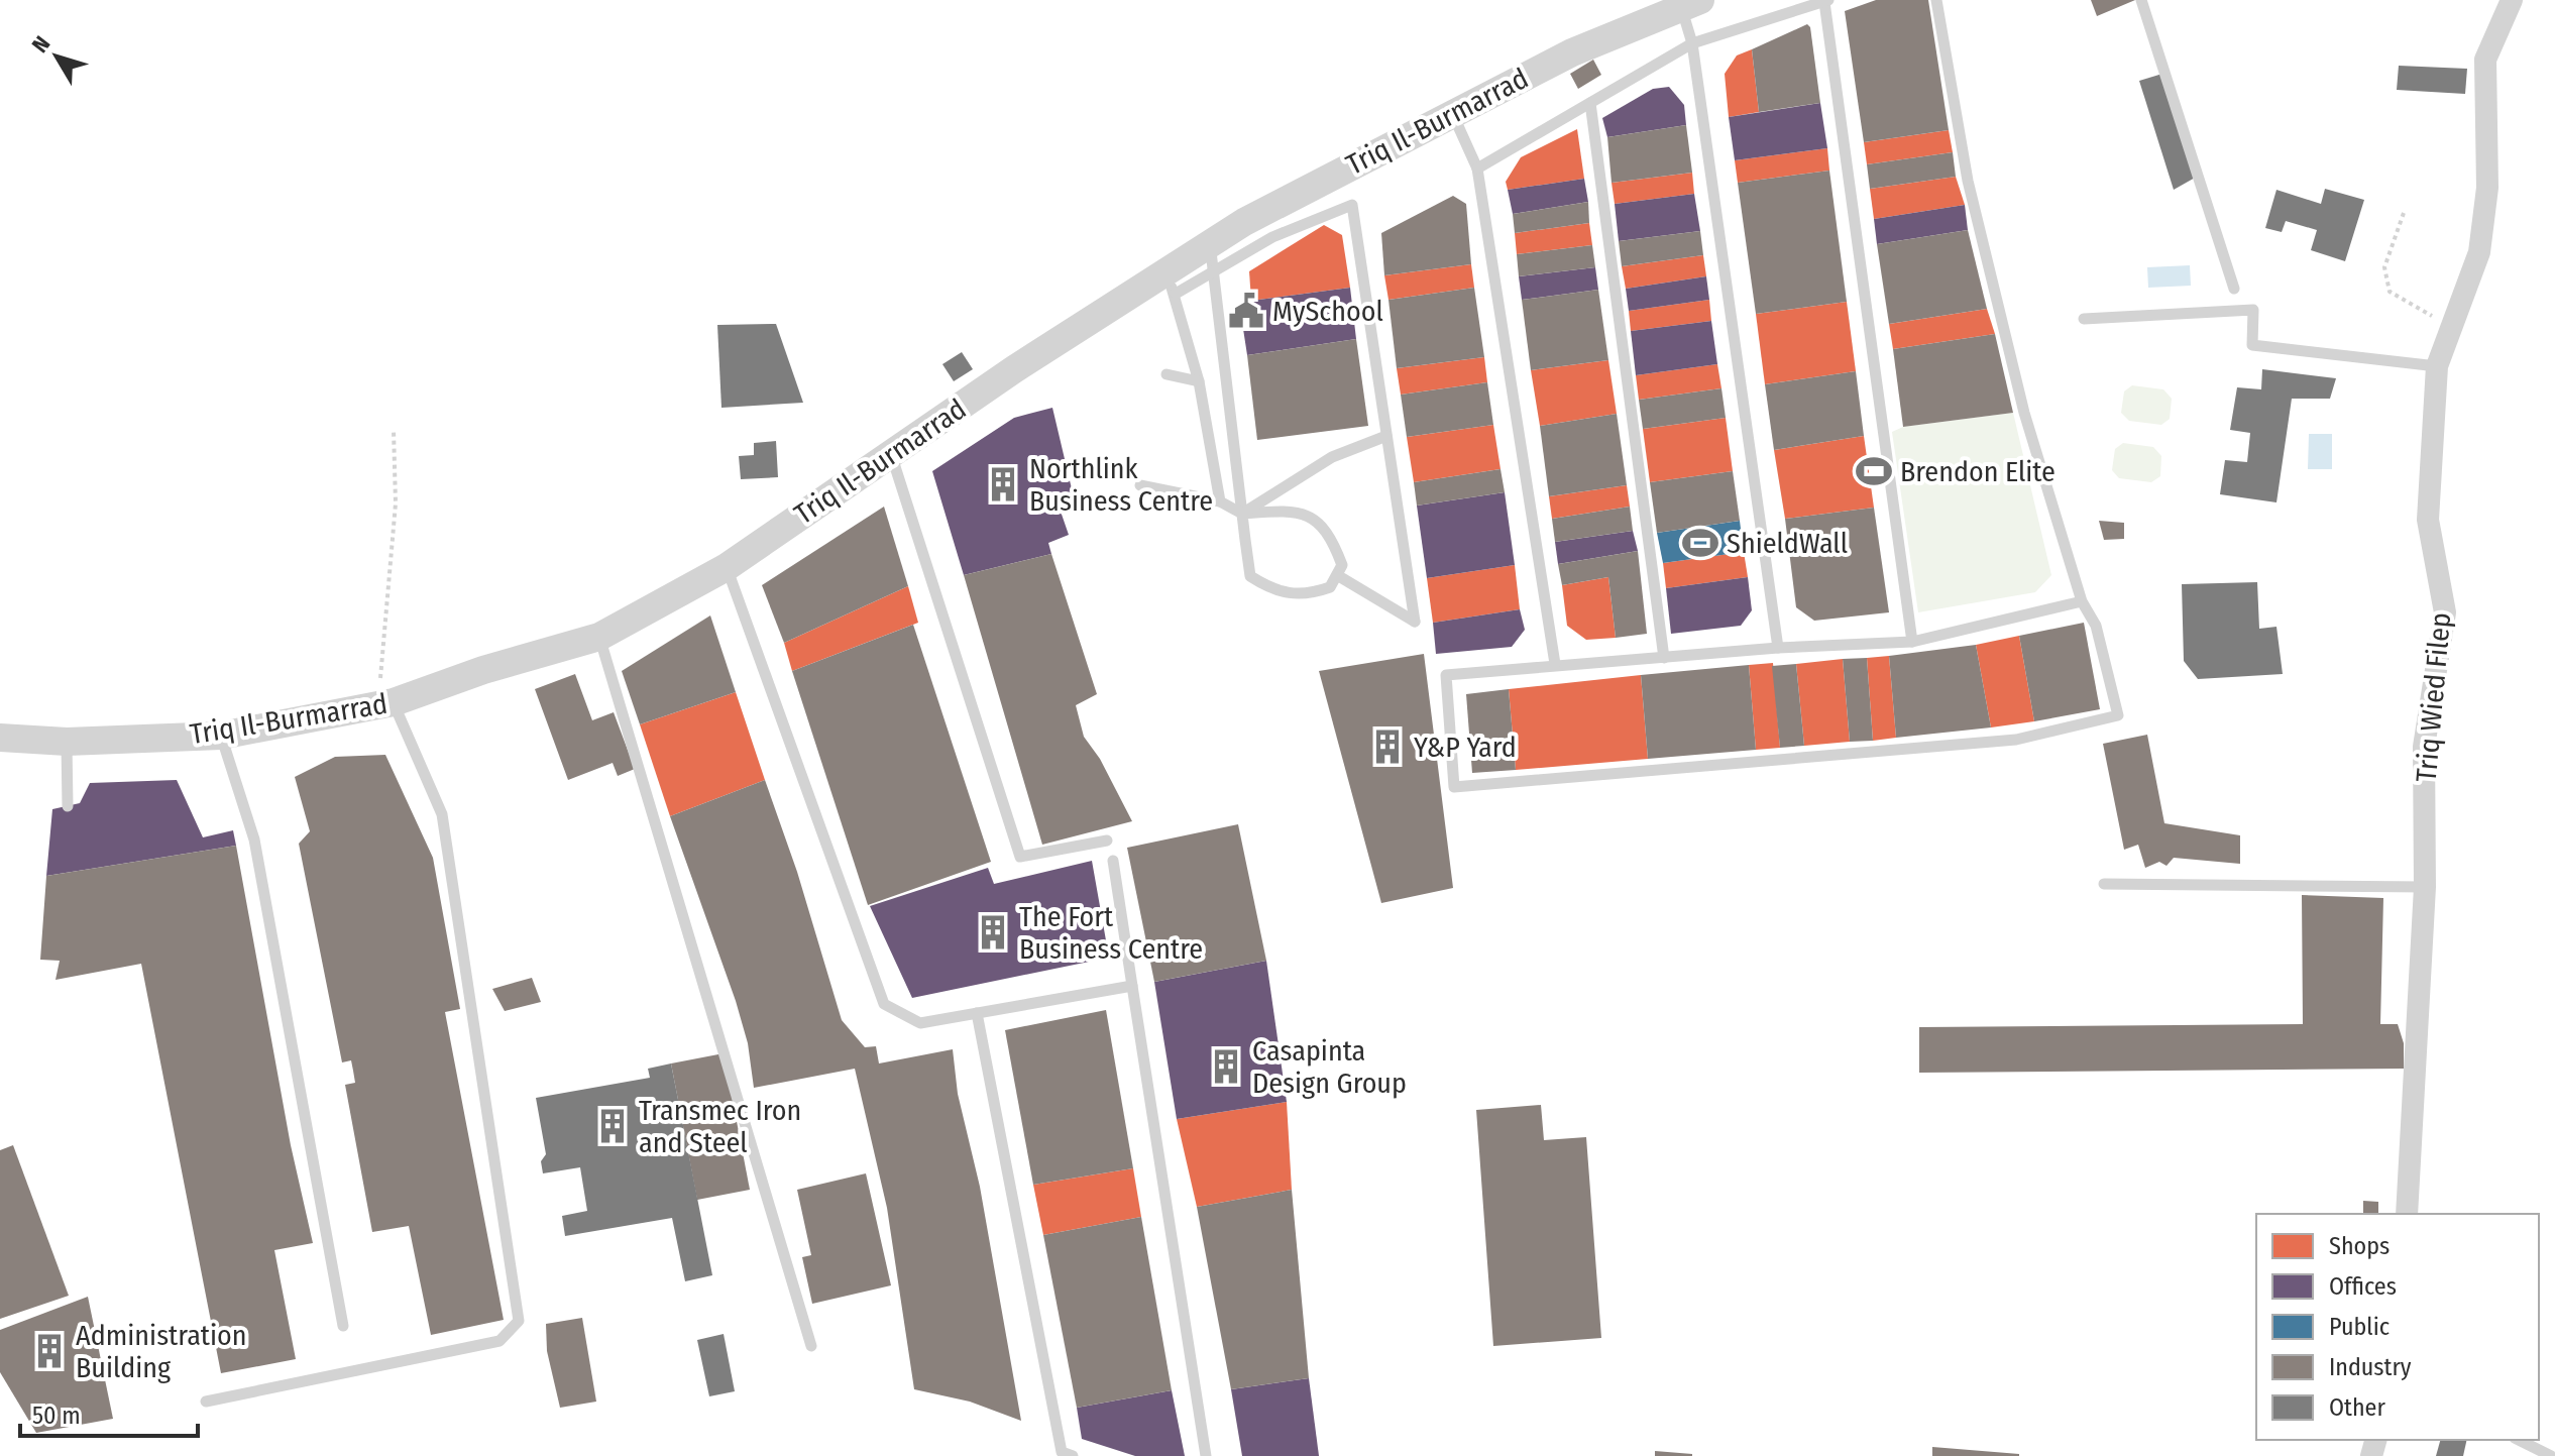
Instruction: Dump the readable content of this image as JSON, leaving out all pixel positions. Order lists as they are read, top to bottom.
{
  "streets": {
    "street": ["Triq Il-Burmarrad", "Triq Wied Filep"]
  },
  "places": {
    "public building": ["MySchool"],
    "sports": ["Brendon Elite", "ShieldWall"],
    "building": [
      "Northlink Business Centre",
      "Y&P Yard",
      "The Fort Business Centre",
      "Casapinta Design Group",
      "Transmec Iron and Steel",
      "Administration Building"
    ]
  },
  "legend": [
    "Shops",
    "Offices",
    "Public",
    "Industry",
    "Other"
  ],
  "scale_bar": "50 m",
  "north": "top left"
}
